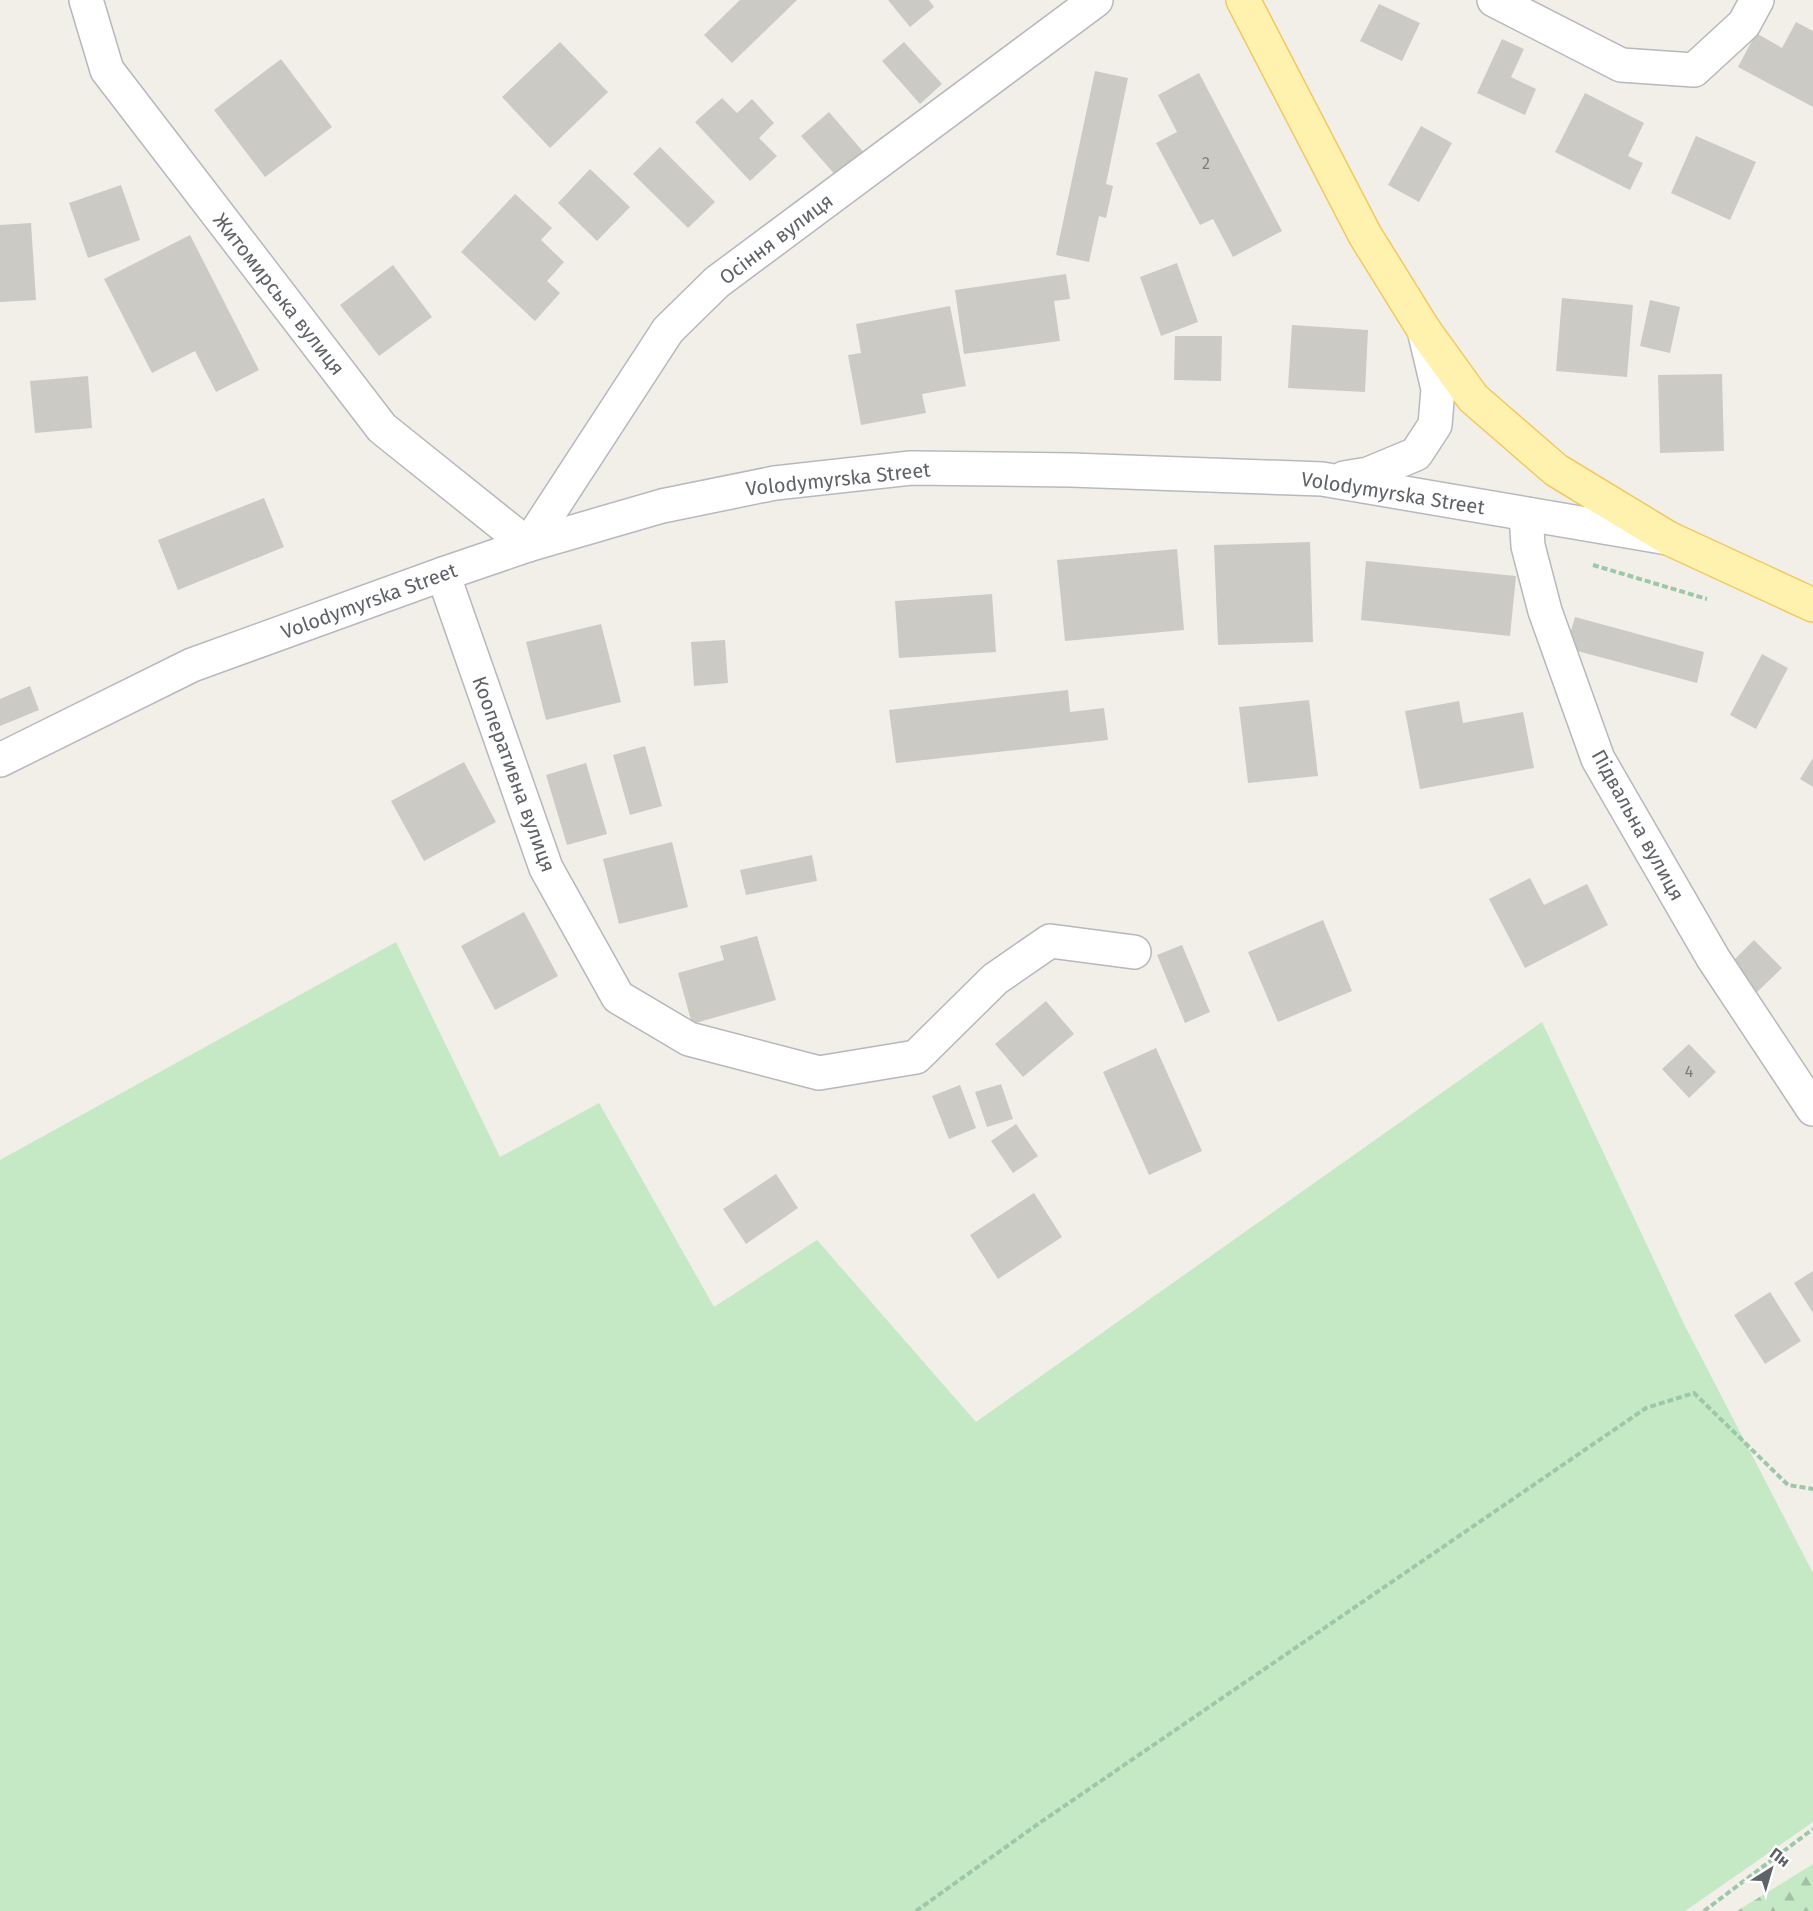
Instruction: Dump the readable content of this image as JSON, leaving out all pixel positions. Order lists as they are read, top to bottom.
{
  "streets": {
    "main road": ["Volodymyrska Street"],
    "street": [
      "Осіння вулиця",
      "Житомирська вулиця",
      "Кооперативна вулиця",
      "Підвальна вулиця"
    ]
  },
  "crossings": [
    ["Осіння вулиця", "Житомирська вулиця"],
    ["Осіння вулиця", "Volodymyrska Street"],
    ["Житомирська вулиця", "Volodymyrska Street"],
    ["Volodymyrska Street", "Кооперативна вулиця"],
    ["Volodymyrska Street", "Підвальна вулиця"]
  ],
  "house_numbers": ["2", "4"],
  "north": "top right"
}
